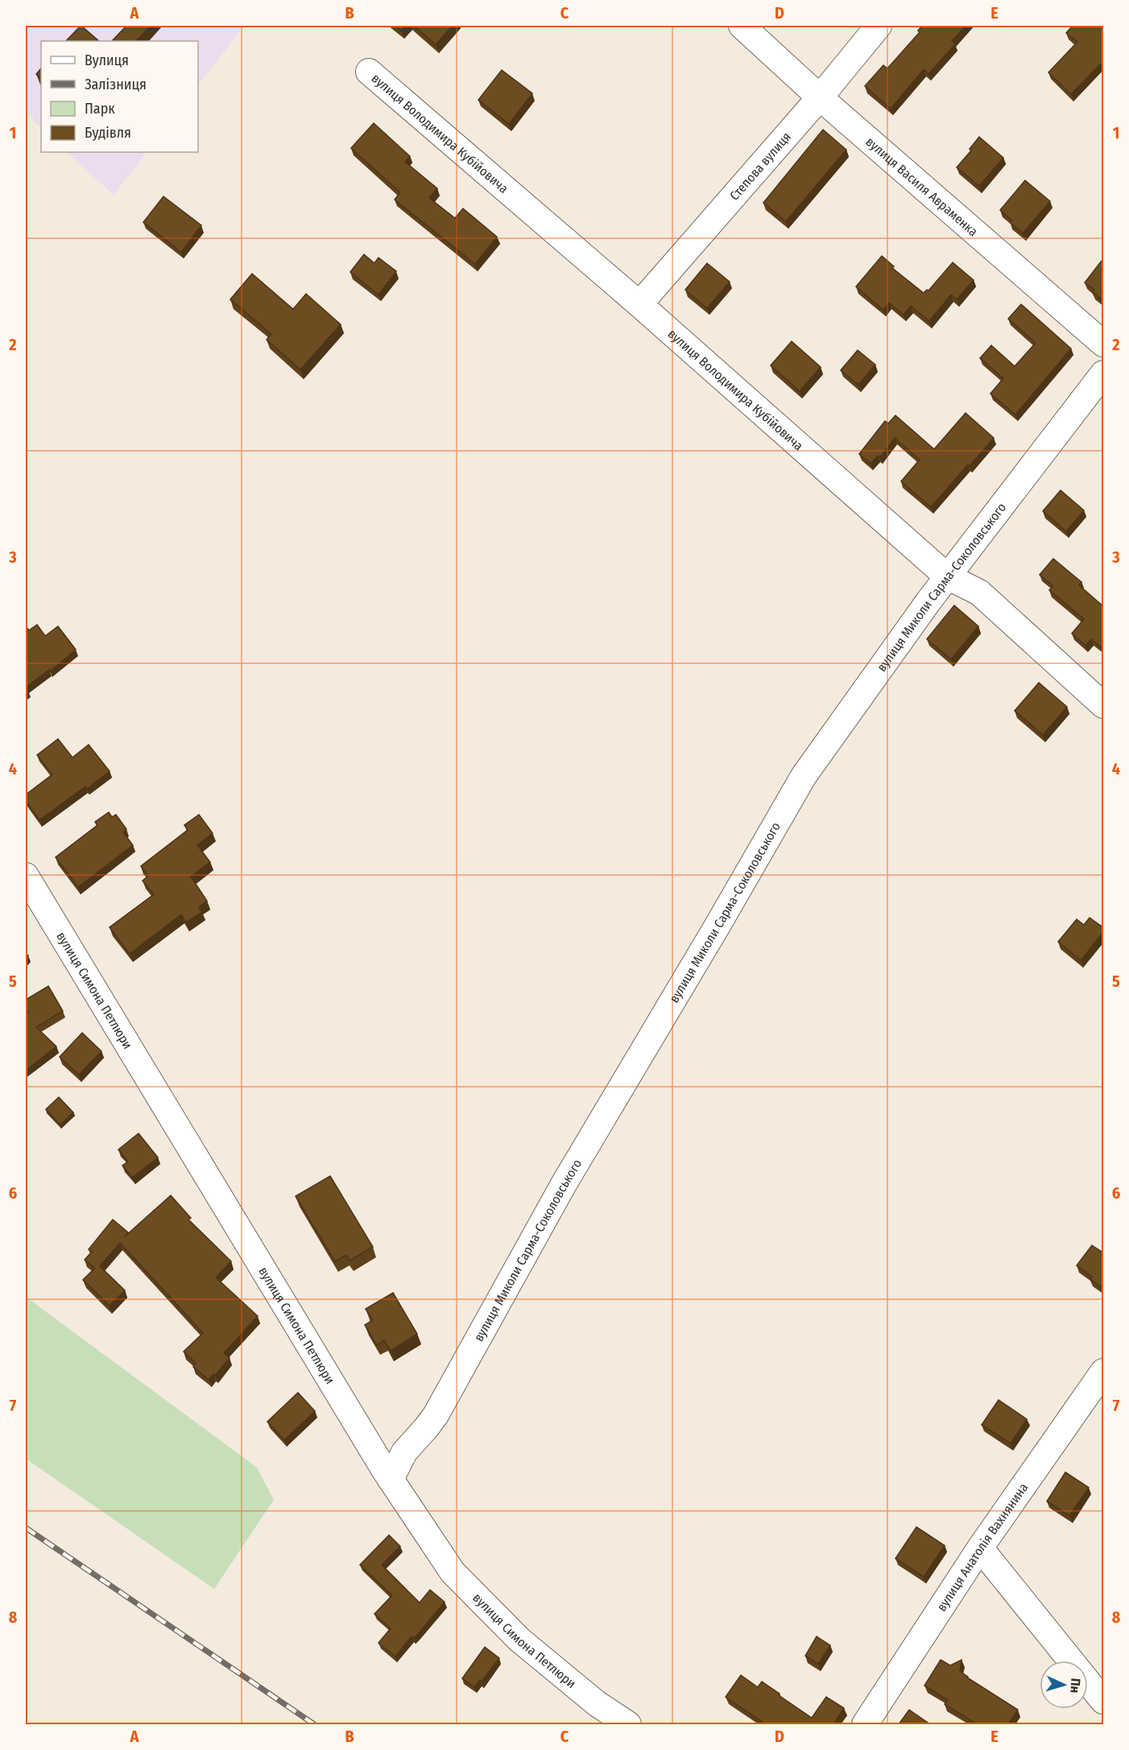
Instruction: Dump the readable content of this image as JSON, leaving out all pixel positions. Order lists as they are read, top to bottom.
{
  "streets": {
    "street": [
      "вулиця Володимира Кубійовича",
      "Степова вулиця",
      "вулиця Василя Авраменка",
      "вулиця Миколи Сарма-Соколовського",
      "вулиця Симона Петлюри",
      "вулиця Анатолія Вахнянина"
    ]
  },
  "crossings": [
    ["вулиця Володимира Кубійовича", "Степова вулиця"],
    ["вулиця Володимира Кубійовича", "вулиця Миколи Сарма-Соколовського"],
    ["Степова вулиця", "вулиця Василя Авраменка"],
    ["вулиця Миколи Сарма-Соколовського", "вулиця Симона Петлюри"]
  ],
  "legend": [
    "Вулиця",
    "Залізниця",
    "Парк",
    "Будівля"
  ],
  "north": "right",
  "grid": {
    "columns": [
      "A",
      "B",
      "C",
      "D",
      "E"
    ],
    "rows": [
      "1",
      "2",
      "3",
      "4",
      "5",
      "6",
      "7",
      "8"
    ]
  }
}
